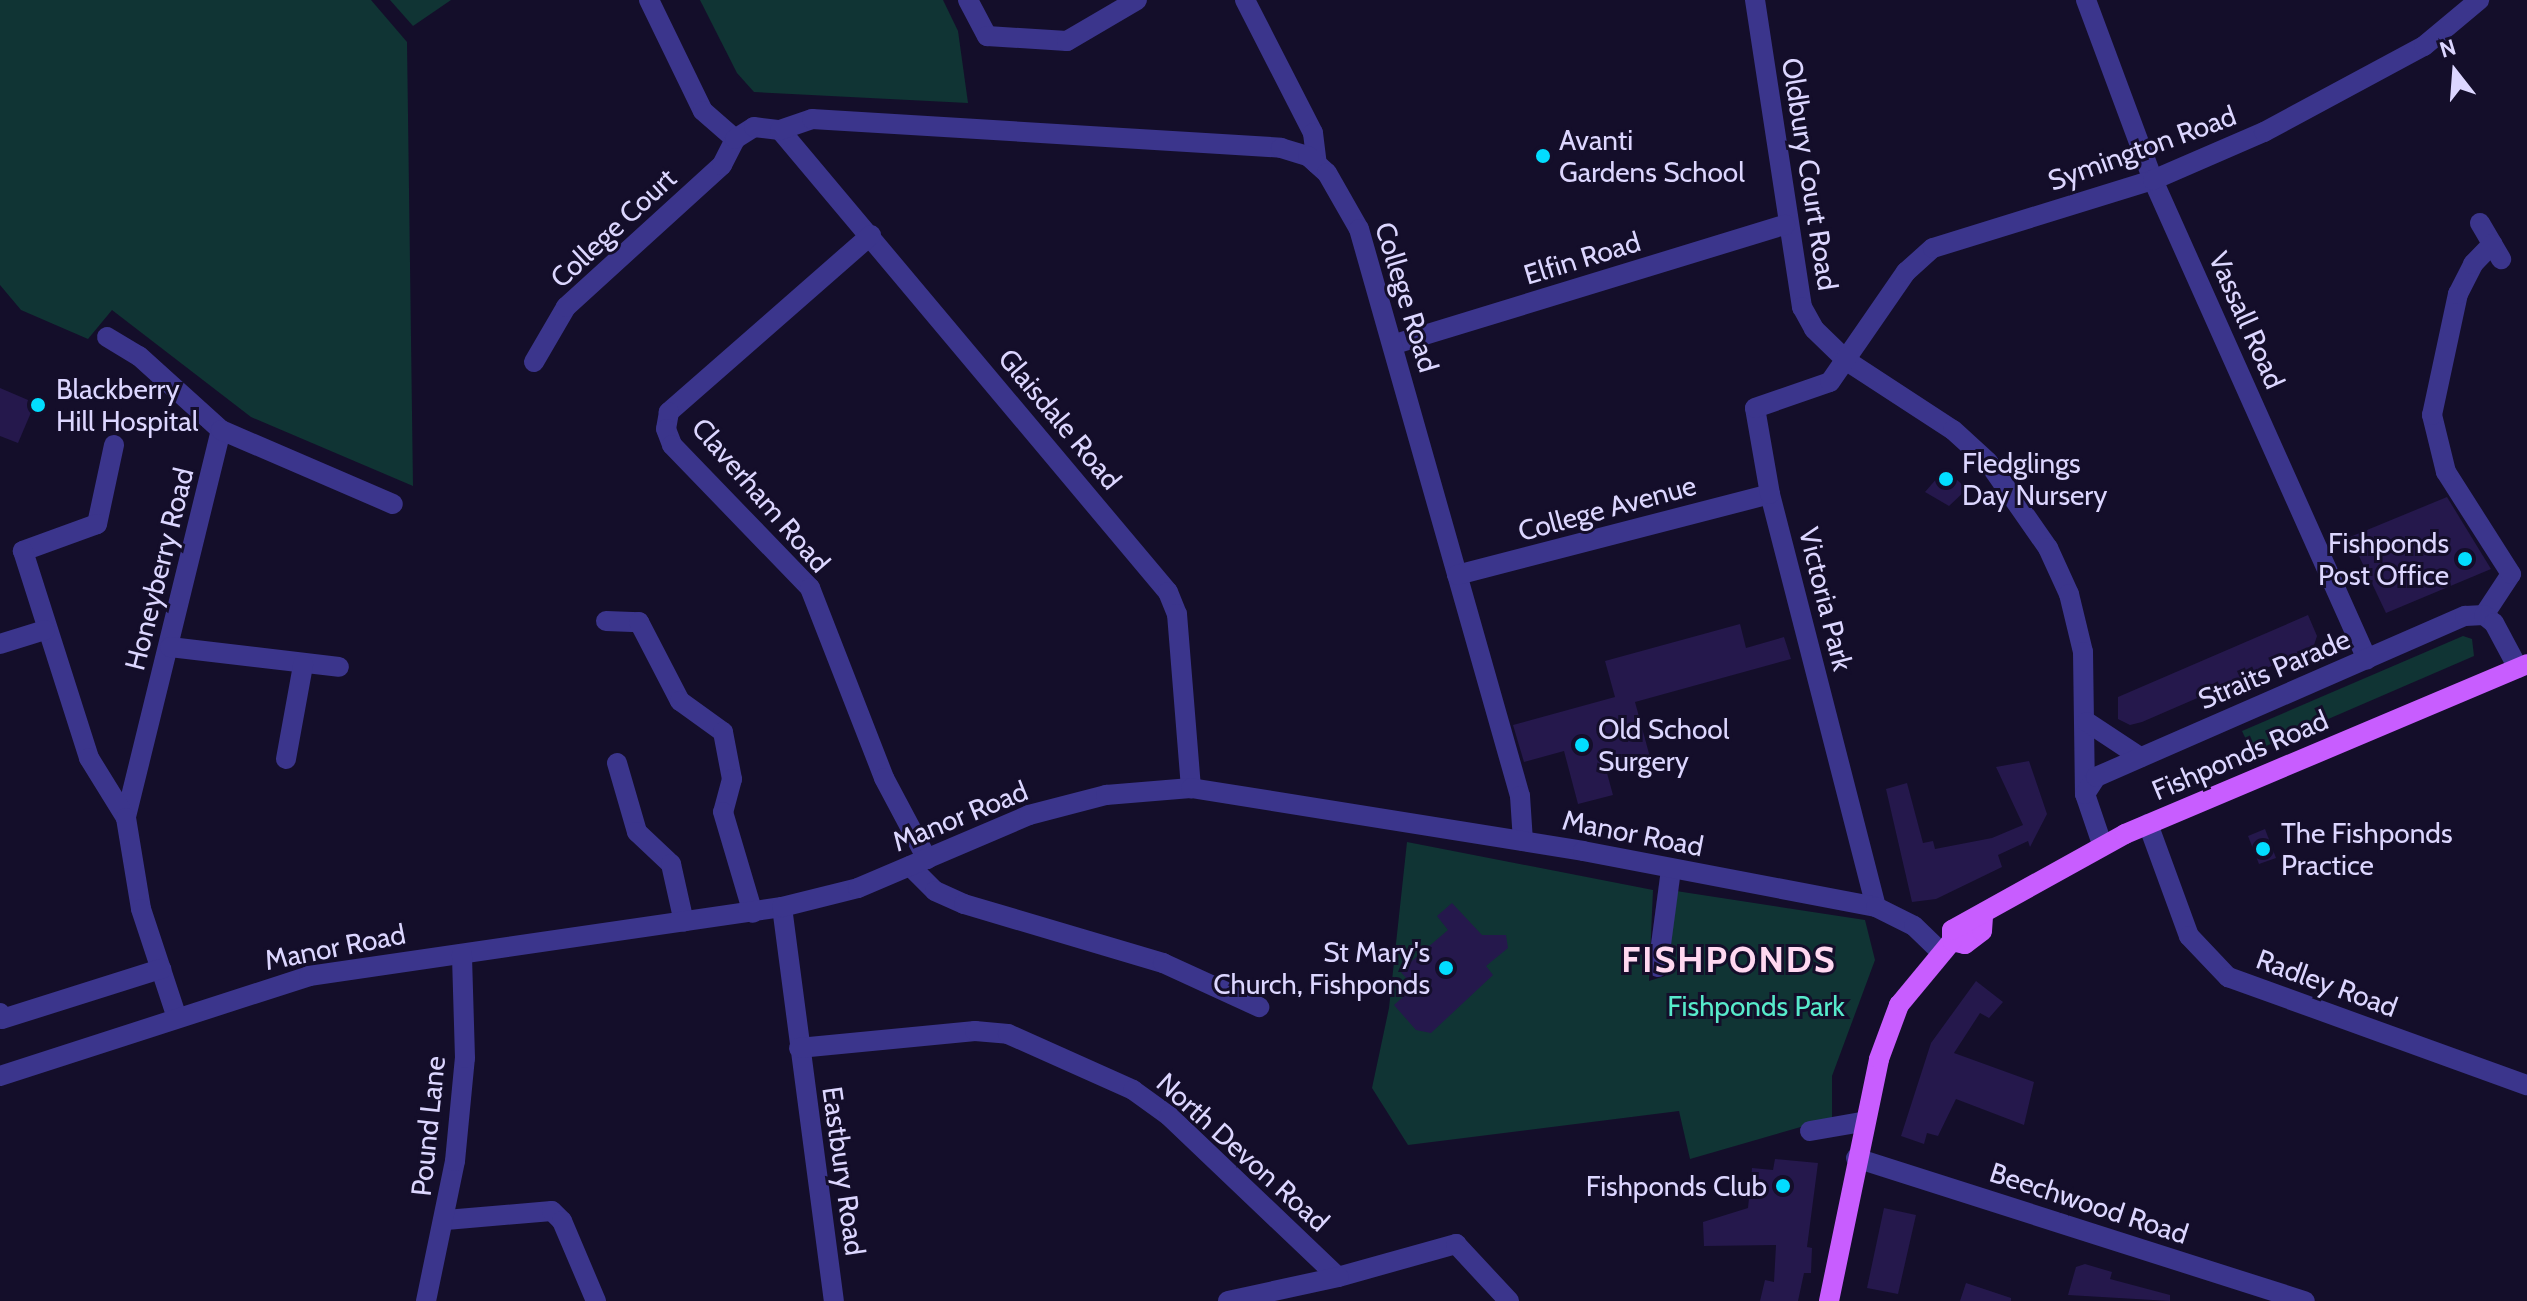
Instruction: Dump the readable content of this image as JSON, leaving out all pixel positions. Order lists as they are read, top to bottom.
{
  "streets": {
    "main road": ["Fishponds Road"],
    "street": [
      "Symington Road",
      "Oldbury Court Road",
      "College Court",
      "Elfin Road",
      "College Road",
      "Vassall Road",
      "Glaisdale Road",
      "Claverham Road",
      "College Avenue",
      "Honeyberry Road",
      "Victoria Park",
      "Straits Parade",
      "Manor Road",
      "Radley Road",
      "Pound Lane",
      "North Devon Road",
      "Eastbury Road",
      "Beechwood Road"
    ]
  },
  "crossings": [
    ["Symington Road", "Oldbury Court Road"],
    ["Symington Road", "Vassall Road"],
    ["Symington Road", "Victoria Park"],
    ["Oldbury Court Road", "Elfin Road"],
    ["Oldbury Court Road", "Victoria Park"],
    ["Oldbury Court Road", "Straits Parade"],
    ["Elfin Road", "College Road"],
    ["College Road", "College Avenue"],
    ["College Road", "Manor Road"],
    ["Vassall Road", "Straits Parade"],
    ["Glaisdale Road", "Claverham Road"],
    ["Glaisdale Road", "Manor Road"],
    ["Claverham Road", "Manor Road"],
    ["College Avenue", "Victoria Park"],
    ["Victoria Park", "Manor Road"],
    ["Fishponds Road", "Manor Road"],
    ["Fishponds Road", "Radley Road"],
    ["Fishponds Road", "Beechwood Road"],
    ["Manor Road", "Pound Lane"],
    ["North Devon Road", "Eastbury Road"]
  ],
  "districts": ["FISHPONDS"],
  "parks": ["Fishponds Park"],
  "places": [
    "Avanti Gardens School",
    "Blackberry Hill Hospital",
    "Fledglings Day Nursery",
    "Fishponds Post Office",
    "Old School Surgery",
    "The Fishponds Practice",
    "St Mary's Church, Fishponds",
    "Fishponds Club"
  ],
  "north": "top"
}
